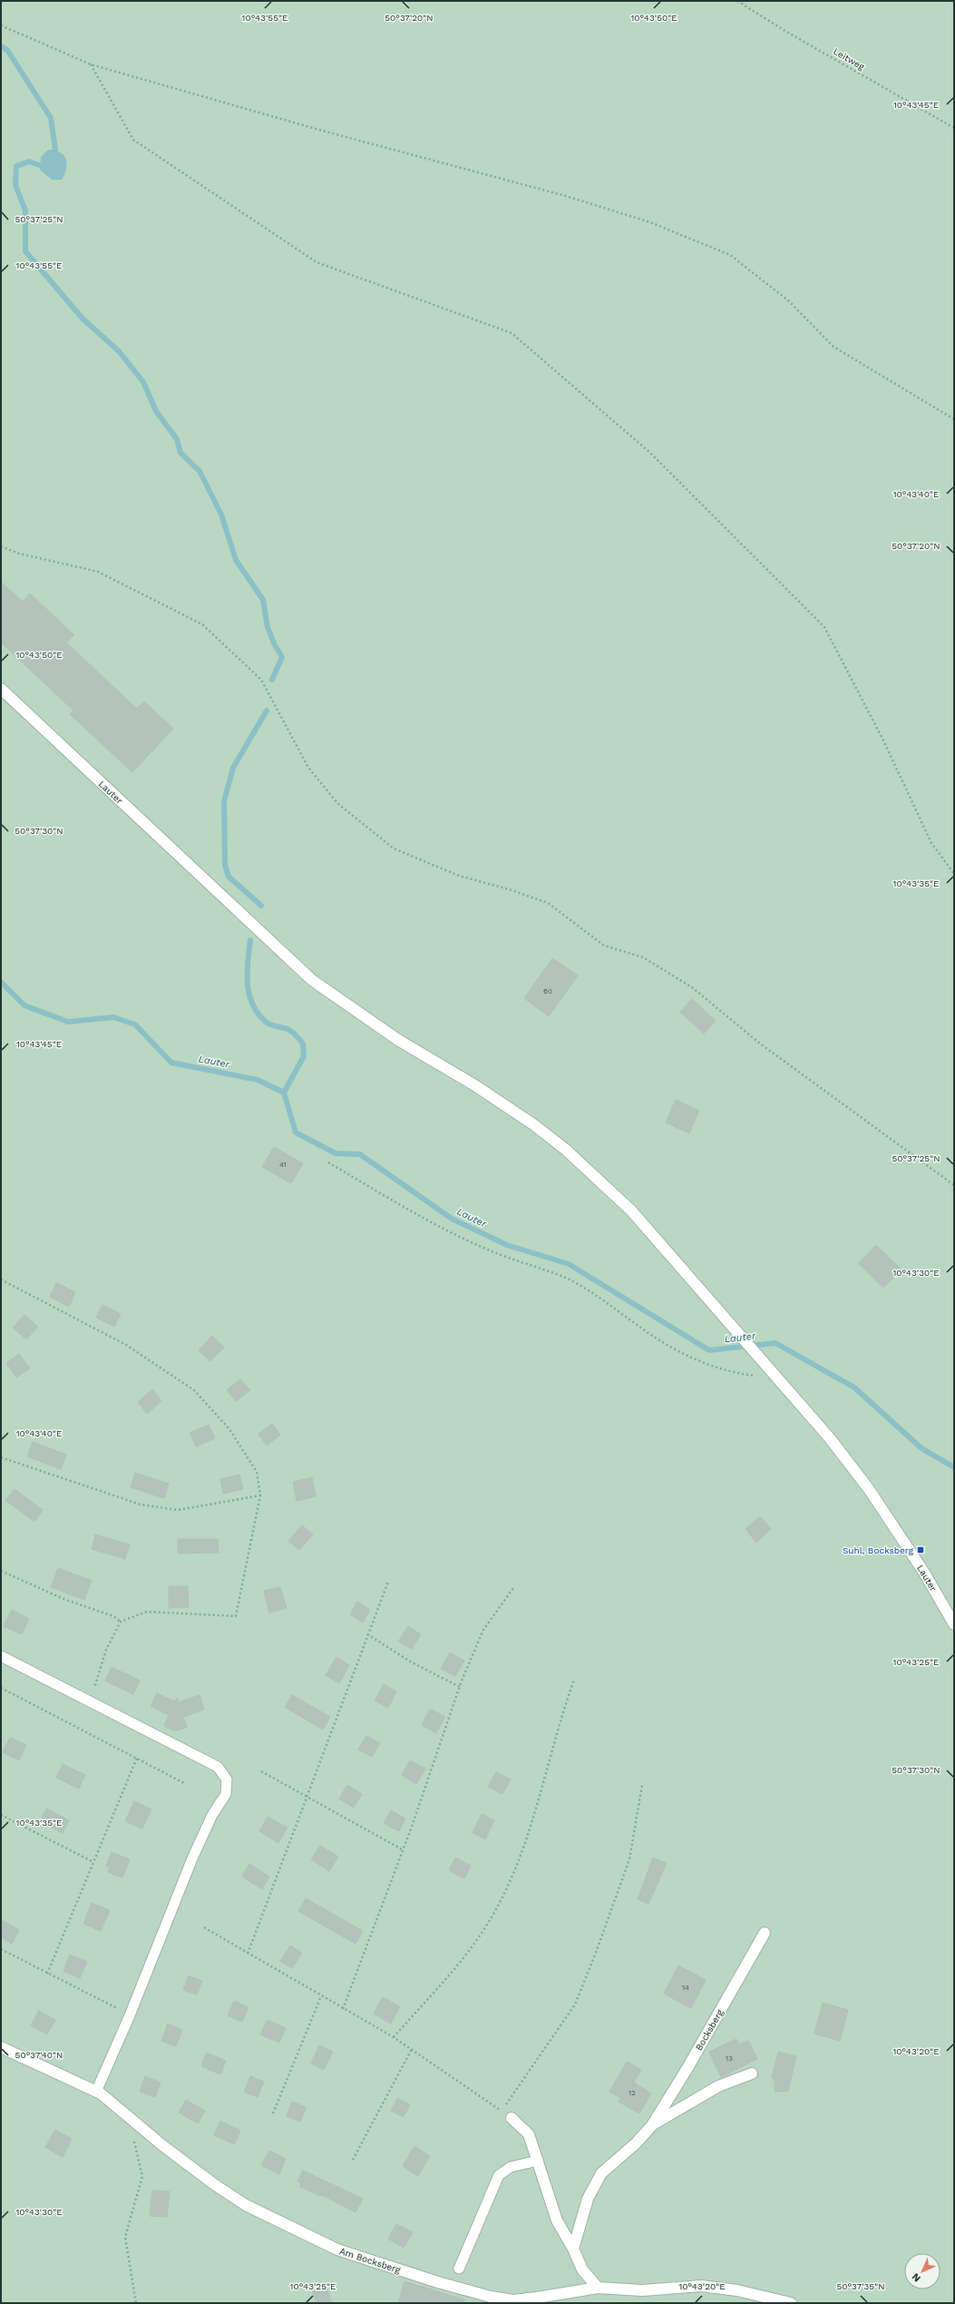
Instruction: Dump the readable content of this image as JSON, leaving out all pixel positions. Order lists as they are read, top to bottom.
{
  "streets": {
    "street": ["Lauter", "Bocksberg", "Am Bocksberg"],
    "path": ["Leitweg"]
  },
  "water": ["Lauter"],
  "places": {
    "transit": ["Suhl, Bocksberg"]
  },
  "house_numbers": [
    "60",
    "41",
    "14",
    "13",
    "12"
  ],
  "north": "bottom left",
  "coordinates": [
    "10°43'55\"E",
    "50°37'20\"N",
    "10°43'50\"E",
    "10°43'45\"E",
    "50°37'25\"N",
    "10°43'40\"E",
    "50°37'30\"N",
    "10°43'35\"E",
    "10°43'30\"E",
    "10°43'25\"E",
    "10°43'20\"E",
    "50°37'40\"N",
    "50°37'35\"N"
  ]
}
